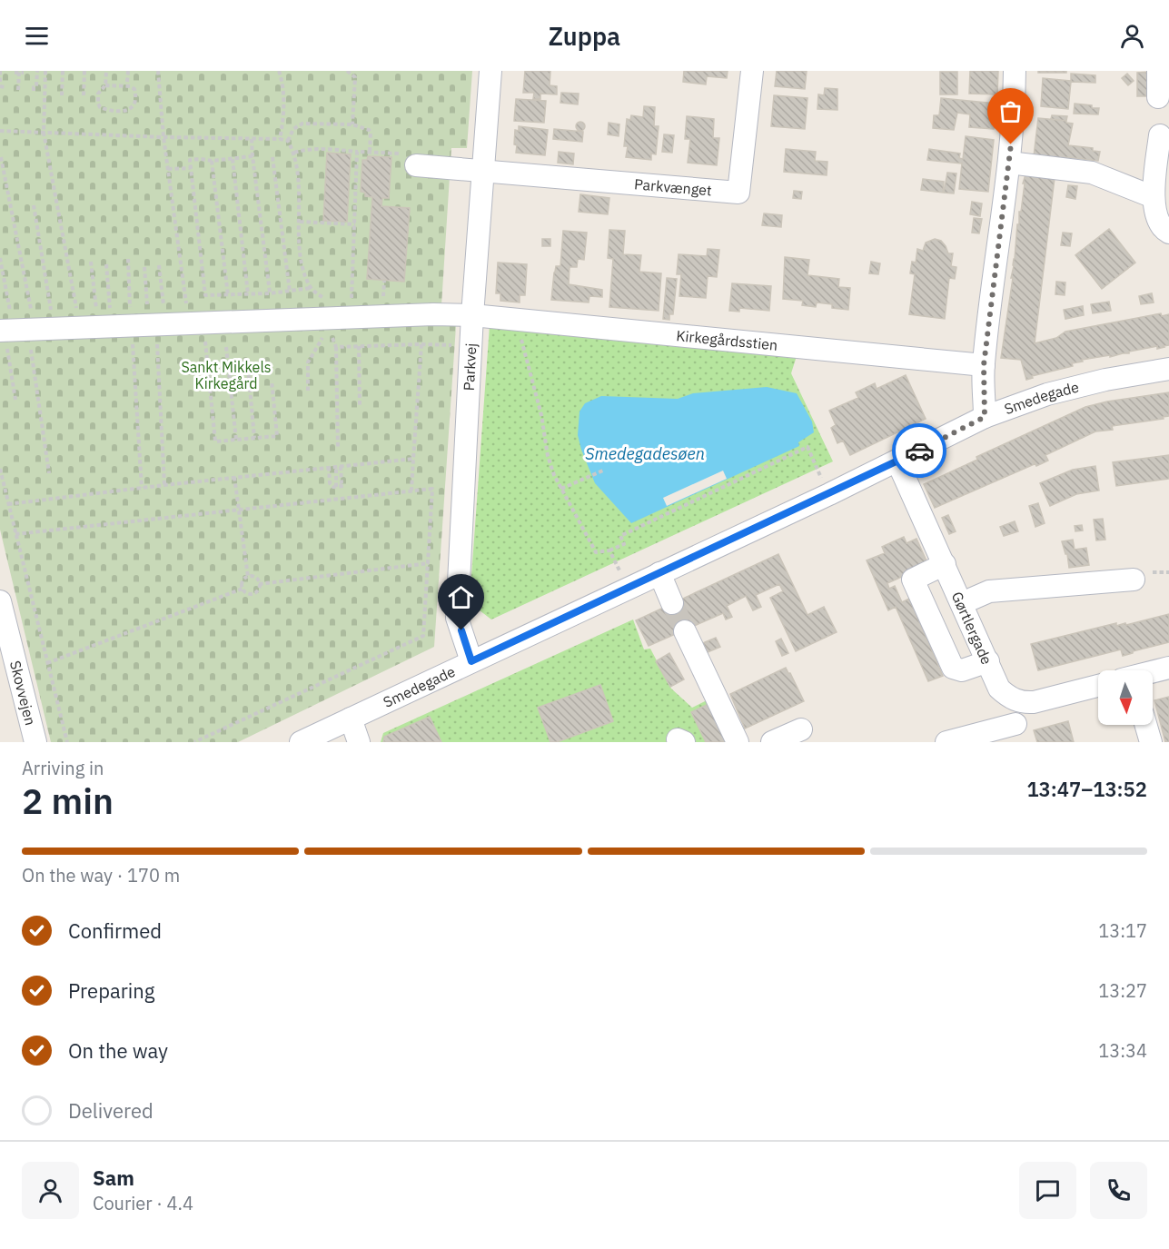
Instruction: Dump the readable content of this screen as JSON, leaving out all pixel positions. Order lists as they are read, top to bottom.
{
  "streets": {
    "street": [
      "Parkvænget",
      "Kirkegårdsstien",
      "Parkvej",
      "Smedegade",
      "Gørtlergade",
      "Skovvejen"
    ]
  },
  "crossings": [
    ["Parkvænget", "Parkvej"],
    ["Kirkegårdsstien", "Parkvej"],
    ["Parkvej", "Smedegade"],
    ["Smedegade", "Gørtlergade"]
  ],
  "water": ["Smedegadesøen"],
  "parks": ["Sankt Mikkels Kirkegård"],
  "north": "bottom",
  "page": {
    "header": "Zuppa",
    "heading": ["2 min", "Arriving in", "13:47–13:52"],
    "panel": ["Sam", "Courier · 4.4"],
    "bar": "On the way · 170 m",
    "list": [
      ["Confirmed", "13:17"],
      ["Preparing", "13:27"],
      ["On the way", "13:34"],
      "Delivered"
    ]
  }
}
